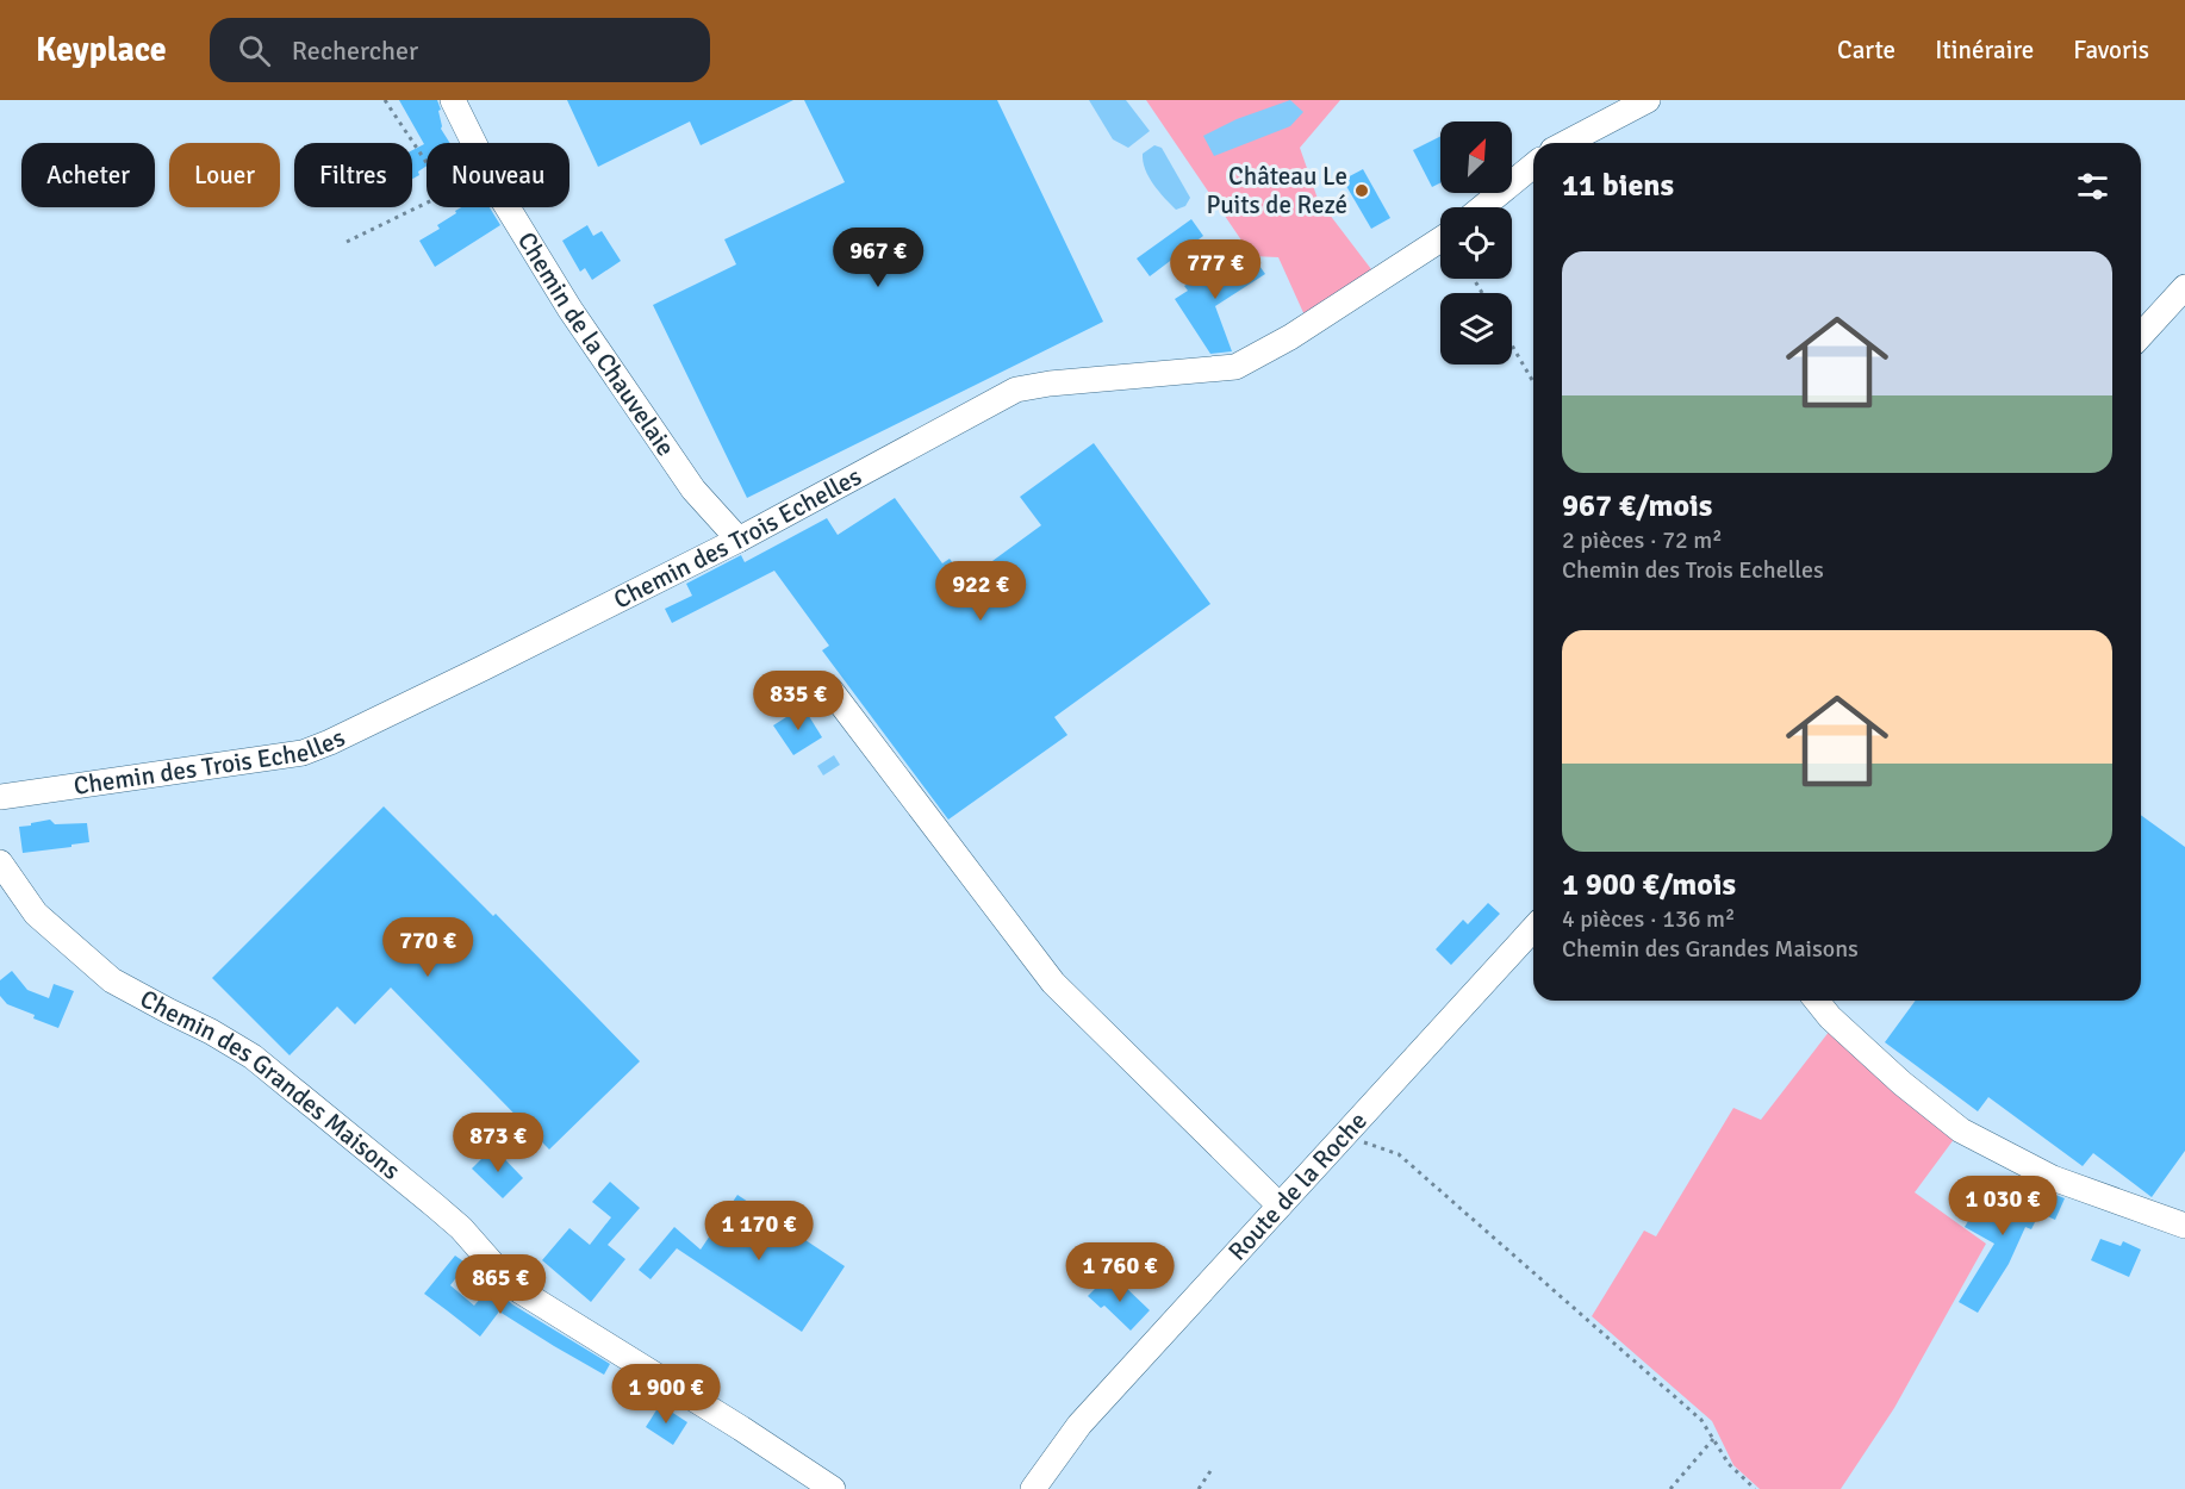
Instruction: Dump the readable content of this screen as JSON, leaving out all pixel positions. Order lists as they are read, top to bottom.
{
  "streets": {
    "street": [
      "Chemin de la Chauvelaie",
      "Chemin des Trois Echelles",
      "Chemin des Grandes Maisons",
      "Route de la Roche"
    ]
  },
  "crossings": [
    ["Chemin de la Chauvelaie", "Chemin des Trois Echelles"]
  ],
  "places": ["Château Le Puits de Rezé"],
  "north": "top right",
  "page": {
    "header": "Keyplace",
    "search": "Rechercher",
    "nav": ["Carte", "Itinéraire", "Favoris"],
    "chip": [
      "Acheter",
      "Louer",
      "Filtres",
      "Nouveau"
    ],
    "heading": "11 biens",
    "price": [
      "967 €",
      "777 €",
      "922 €",
      "835 €",
      "770 €",
      "873 €",
      "1 030 €",
      "1 170 €",
      "1 760 €",
      "865 €",
      "1 900 €"
    ],
    "list": [
      {
        "name": "967 €/mois",
        "note": "2 pièces · 72 m² · Chemin des Trois Echelles"
      },
      {
        "name": "1 900 €/mois",
        "note": "4 pièces · 136 m² · Chemin des Grandes Maisons"
      }
    ]
  }
}
